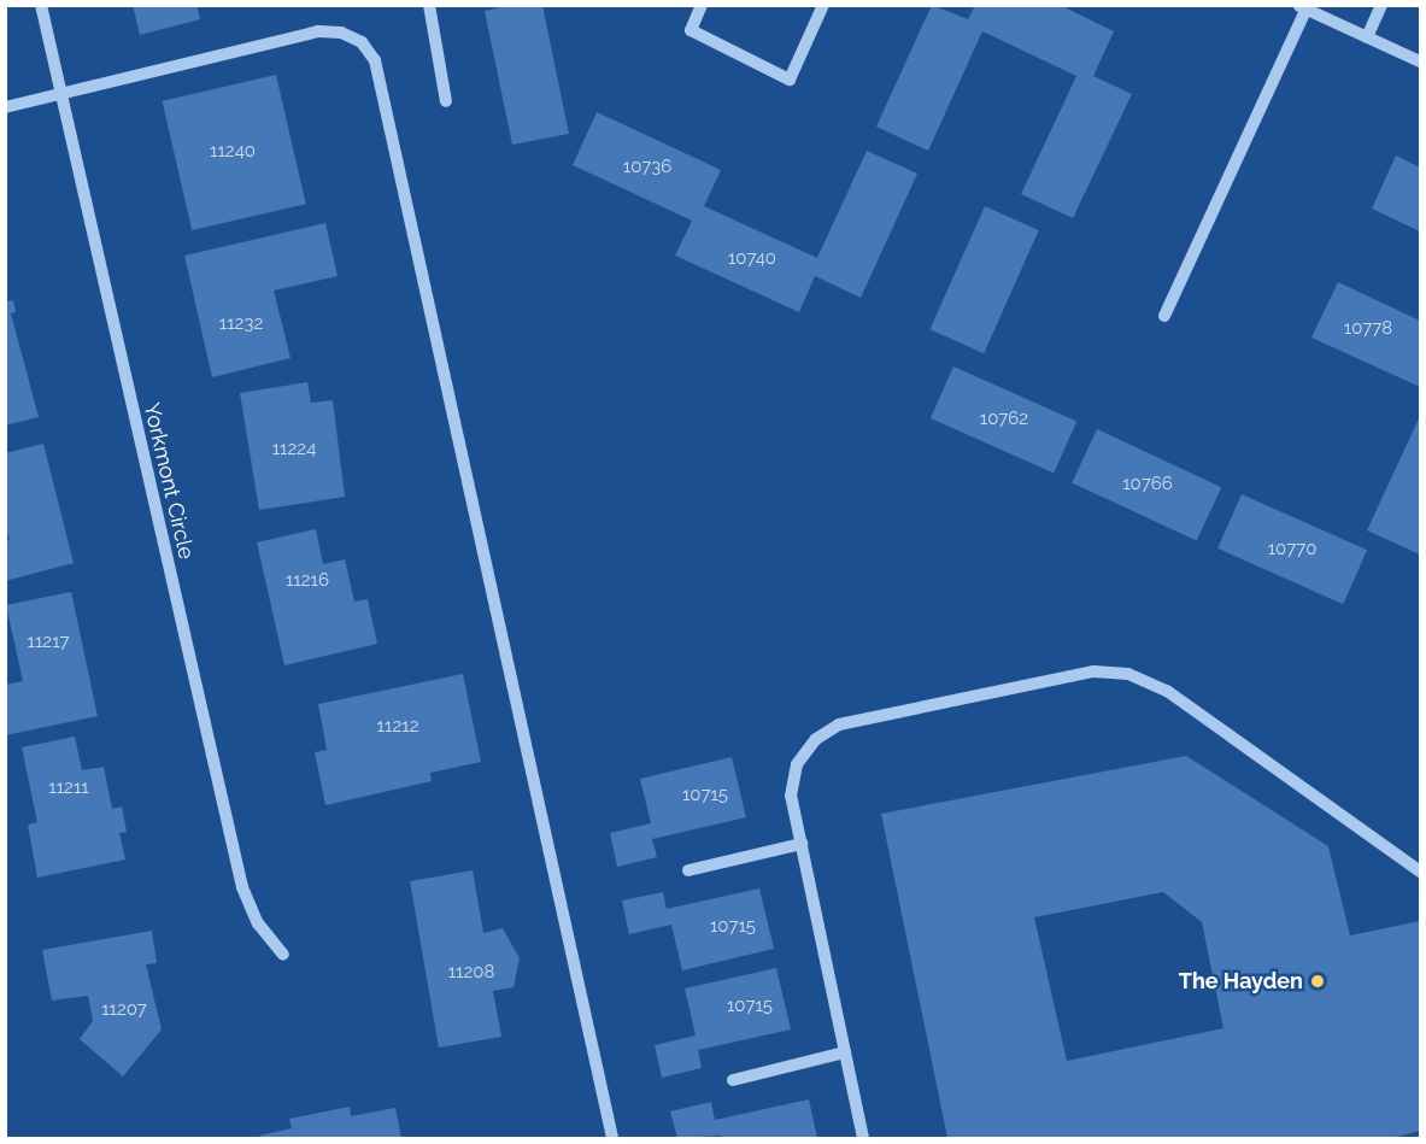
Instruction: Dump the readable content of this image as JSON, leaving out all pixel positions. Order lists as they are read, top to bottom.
{
  "streets": {
    "street": ["Yorkmont Circle"]
  },
  "places": ["The Hayden"],
  "house_numbers": [
    "11240",
    "10736",
    "10740",
    "11232",
    "10778",
    "10762",
    "11224",
    "10766",
    "10770",
    "11216",
    "11217",
    "11212",
    "11211",
    "10715",
    "10715",
    "11208",
    "10715",
    "11207"
  ]
}
